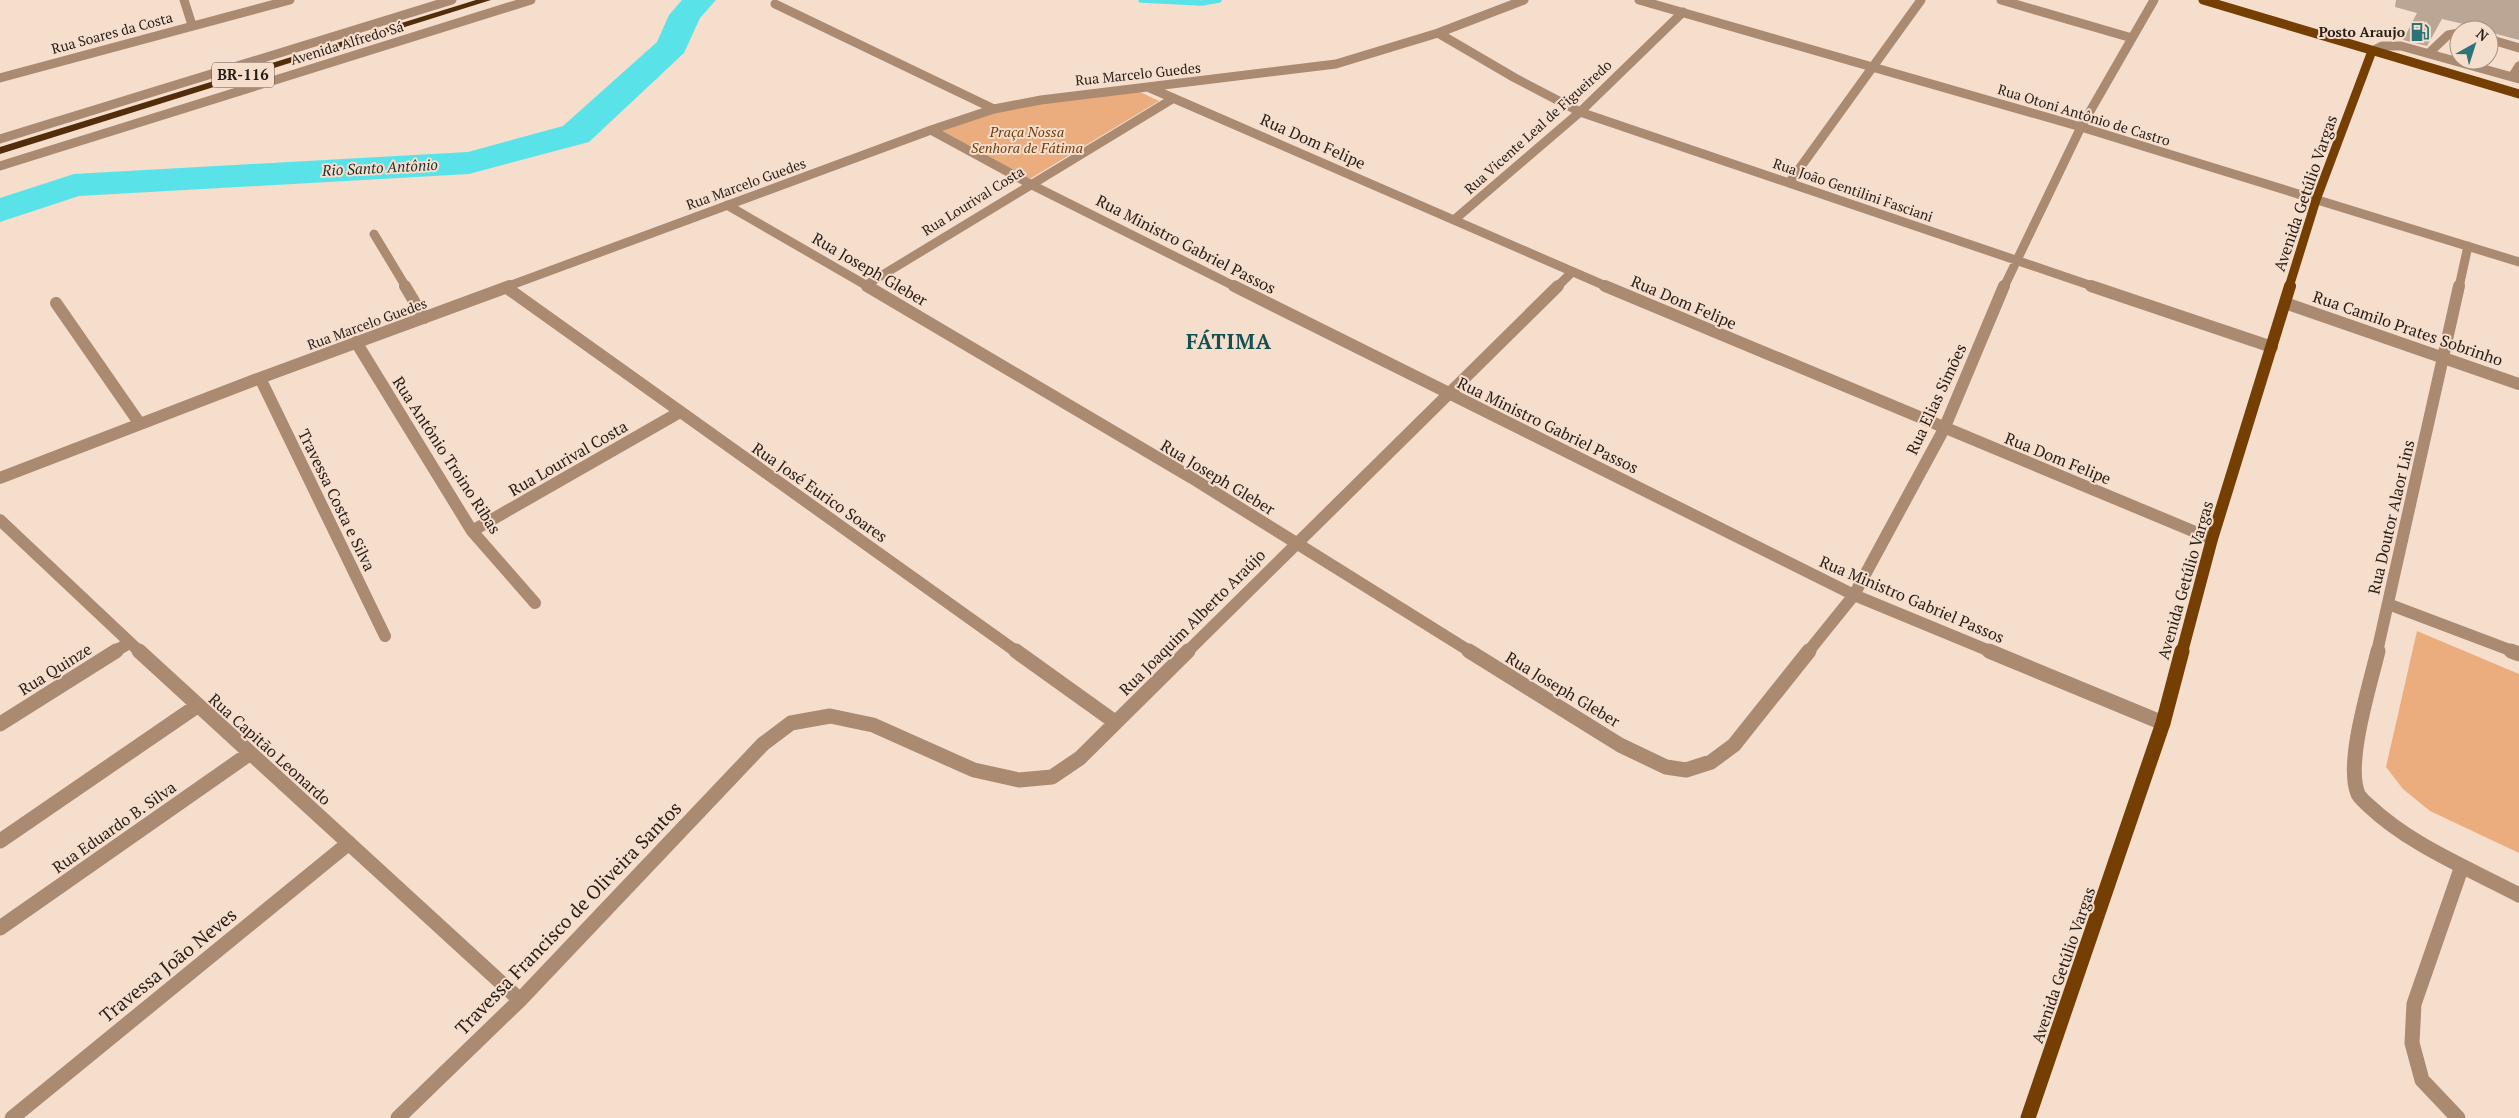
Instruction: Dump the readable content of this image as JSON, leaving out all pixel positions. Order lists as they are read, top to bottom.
{
  "streets": {
    "highway": ["Avenida Alfredo Sá", "BR-116"],
    "main road": ["Avenida Getúlio Vargas"],
    "street": [
      "Rua Soares da Costa",
      "Rua Marcelo Guedes",
      "Rua Otoni Antônio de Castro",
      "Rua Vicente Leal de Figueiredo",
      "Rua Dom Felipe",
      "Rua João Gentilini Fasciani",
      "Rua Lourival Costa",
      "Rua Ministro Gabriel Passos",
      "Rua Joseph Gleber",
      "Rua Camilo Prates Sobrinho",
      "Rua Elias Simões",
      "Rua Antônio Troino Ribas",
      "Rua José Eurico Soares",
      "Travessa Costa e Silva",
      "Rua Doutor Alaor Lins",
      "Rua Joaquim Alberto Araújo",
      "Rua Quinze",
      "Rua Capitão Leonardo",
      "Rua Eduardo B. Silva",
      "Travessa Francisco de Oliveira Santos",
      "Travessa João Neves"
    ]
  },
  "crossings": [
    ["Rua Marcelo Guedes", "Rua Dom Felipe"],
    ["Rua Marcelo Guedes", "Rua João Gentilini Fasciani"],
    ["Rua Marcelo Guedes", "Rua Ministro Gabriel Passos"],
    ["Rua Marcelo Guedes", "Rua Joseph Gleber"],
    ["Rua Marcelo Guedes", "Rua Antônio Troino Ribas"],
    ["Rua Marcelo Guedes", "Rua José Eurico Soares"],
    ["Rua Marcelo Guedes", "Travessa Costa e Silva"],
    ["Rua Otoni Antônio de Castro", "Rua Vicente Leal de Figueiredo"],
    ["Rua Otoni Antônio de Castro", "Avenida Getúlio Vargas"],
    ["Rua Otoni Antônio de Castro", "Rua Elias Simões"],
    ["Rua Otoni Antônio de Castro", "Rua Doutor Alaor Lins"],
    ["Rua Vicente Leal de Figueiredo", "Rua Dom Felipe"],
    ["Rua Vicente Leal de Figueiredo", "Rua João Gentilini Fasciani"],
    ["Rua Dom Felipe", "Avenida Getúlio Vargas"],
    ["Rua Dom Felipe", "Rua Lourival Costa"],
    ["Rua Dom Felipe", "Rua Elias Simões"],
    ["Rua Dom Felipe", "Rua Joaquim Alberto Araújo"],
    ["Rua João Gentilini Fasciani", "Avenida Getúlio Vargas"],
    ["Rua João Gentilini Fasciani", "Rua Elias Simões"],
    ["Avenida Getúlio Vargas", "Rua Ministro Gabriel Passos"],
    ["Avenida Getúlio Vargas", "Rua Camilo Prates Sobrinho"],
    ["Rua Lourival Costa", "Rua Ministro Gabriel Passos"],
    ["Rua Lourival Costa", "Rua Joseph Gleber"],
    ["Rua Lourival Costa", "Rua Antônio Troino Ribas"],
    ["Rua Lourival Costa", "Rua José Eurico Soares"],
    ["Rua Ministro Gabriel Passos", "Rua Elias Simões"],
    ["Rua Ministro Gabriel Passos", "Rua Joaquim Alberto Araújo"],
    ["Rua Joseph Gleber", "Rua Elias Simões"],
    ["Rua Joseph Gleber", "Rua Joaquim Alberto Araújo"],
    ["Rua Camilo Prates Sobrinho", "Rua Doutor Alaor Lins"],
    ["Rua José Eurico Soares", "Rua Joaquim Alberto Araújo"],
    ["Rua Joaquim Alberto Araújo", "Travessa Francisco de Oliveira Santos"],
    ["Rua Quinze", "Rua Capitão Leonardo"],
    ["Rua Capitão Leonardo", "Rua Eduardo B. Silva"],
    ["Rua Capitão Leonardo", "Travessa Francisco de Oliveira Santos"],
    ["Rua Capitão Leonardo", "Travessa João Neves"]
  ],
  "districts": ["FÁTIMA"],
  "water": ["Rio Santo Antônio"],
  "parks": ["Praça Nossa Senhora de Fátima"],
  "places": {
    "fuel station": ["Posto Araujo"]
  },
  "north": "top right"
}
